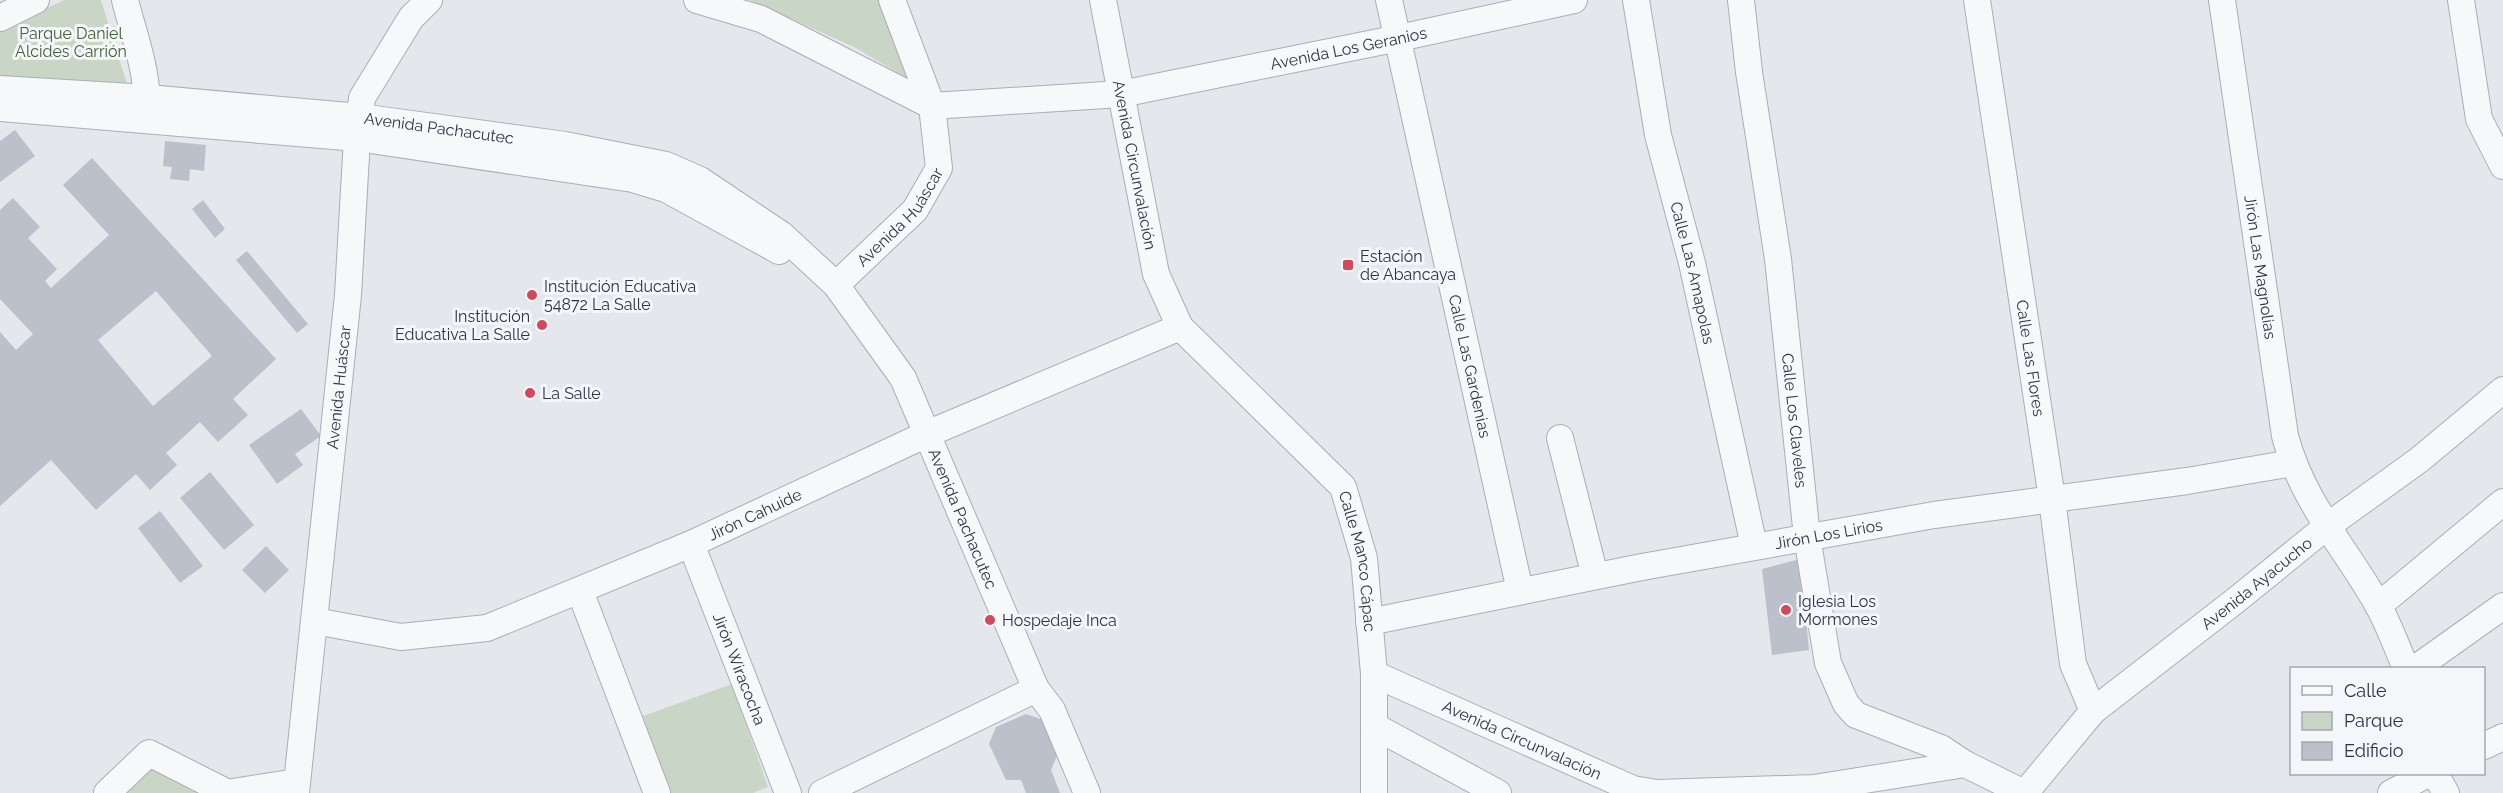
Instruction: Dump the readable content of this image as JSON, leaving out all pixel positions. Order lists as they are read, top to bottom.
{
  "streets": {
    "street": [
      "Avenida Los Geranios",
      "Avenida Pachacutec",
      "Avenida Circunvalación",
      "Avenida Huáscar",
      "Jirón Las Magnolias",
      "Calle Las Amapolas",
      "Calle Las Flores",
      "Calle Las Gardenias",
      "Calle Los Claveles",
      "Jirón Cahuide",
      "Jirón Los Lirios",
      "Calle Manco Cápac",
      "Avenida Ayacucho",
      "Jirón Wiracocha"
    ]
  },
  "crossings": [
    ["Avenida Los Geranios", "Avenida Circunvalación"],
    ["Avenida Los Geranios", "Avenida Huáscar"],
    ["Avenida Los Geranios", "Calle Las Gardenias"],
    ["Avenida Pachacutec", "Avenida Huáscar"],
    ["Avenida Pachacutec", "Jirón Cahuide"],
    ["Avenida Circunvalación", "Calle Los Claveles"],
    ["Avenida Circunvalación", "Jirón Cahuide"],
    ["Avenida Circunvalación", "Calle Manco Cápac"],
    ["Avenida Huáscar", "Jirón Cahuide"],
    ["Jirón Las Magnolias", "Jirón Los Lirios"],
    ["Jirón Las Magnolias", "Avenida Ayacucho"],
    ["Calle Las Amapolas", "Jirón Los Lirios"],
    ["Calle Las Flores", "Jirón Los Lirios"],
    ["Calle Las Flores", "Avenida Ayacucho"],
    ["Calle Las Gardenias", "Jirón Los Lirios"],
    ["Calle Los Claveles", "Jirón Los Lirios"],
    ["Jirón Cahuide", "Calle Manco Cápac"],
    ["Jirón Cahuide", "Jirón Wiracocha"],
    ["Jirón Los Lirios", "Calle Manco Cápac"]
  ],
  "parks": ["Parque Daniel Alcides Carrión"],
  "places": {
    "transit": ["Estación de Abancaya"],
    "other": [
      "Institución Educativa 54872 La Salle",
      "Institución Educativa La Salle",
      "La Salle",
      "Iglesia Los Mormones",
      "Hospedaje Inca"
    ]
  },
  "legend": ["Calle", "Parque", "Edificio"]
}
